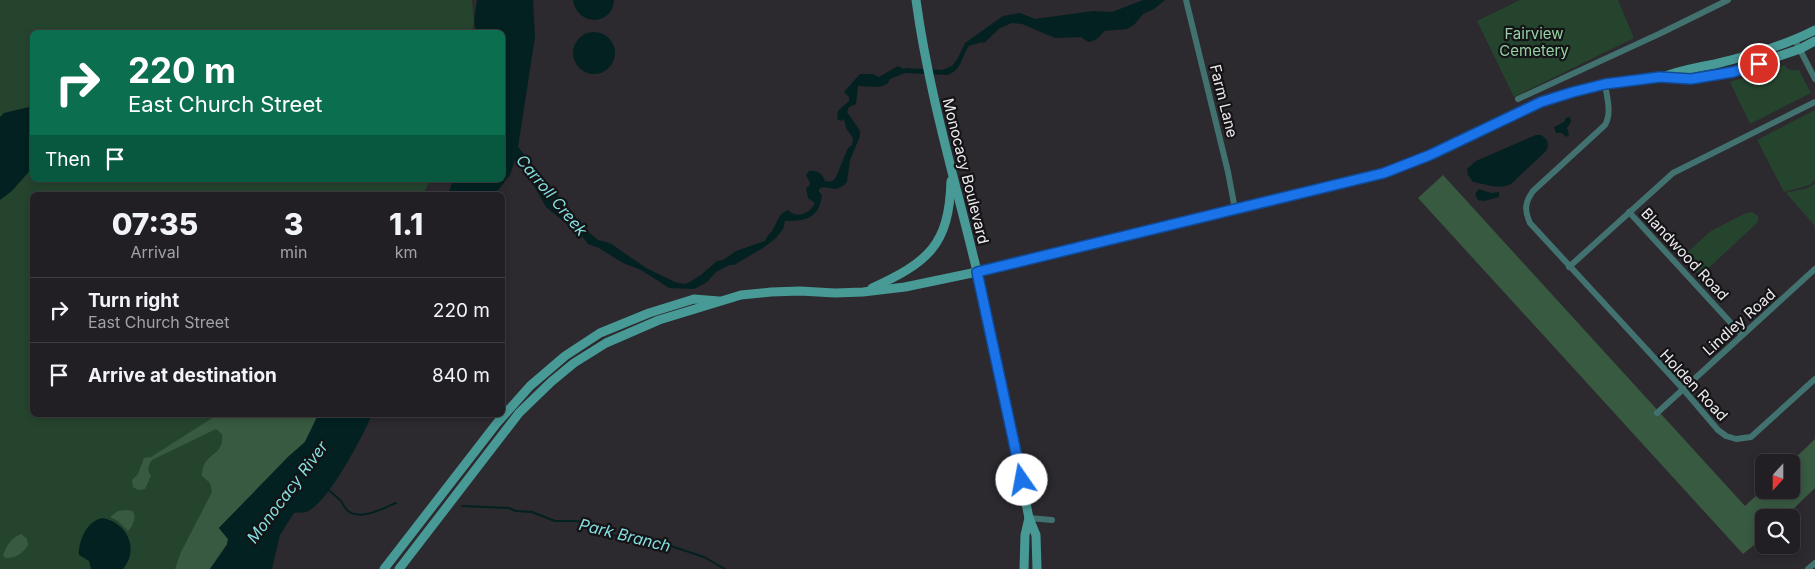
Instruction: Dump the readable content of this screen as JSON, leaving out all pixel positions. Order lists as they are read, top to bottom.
{
  "streets": {
    "main road": ["Monocacy Boulevard"],
    "street": [
      "Farm Lane",
      "Blandwood Road",
      "Lindley Road",
      "Holden Road"
    ]
  },
  "crossings": [
    ["Blandwood Road", "Lindley Road"],
    ["Lindley Road", "Holden Road"]
  ],
  "water": ["Carroll Creek", "Monocacy River", "Park Branch"],
  "parks": ["Fairview Cemetery"],
  "north": "bottom",
  "page": {
    "turn": ["220 m", "East Church Street"],
    "then": "Then",
    "eta": [
      "07:35",
      "Arrival",
      "3",
      "min",
      "1.1",
      "km"
    ],
    "list": [
      {
        "name": "Turn right",
        "note": "East Church Street",
        "value": "220 m"
      },
      {
        "name": "Arrive at destination",
        "value": "840 m"
      }
    ]
  }
}
